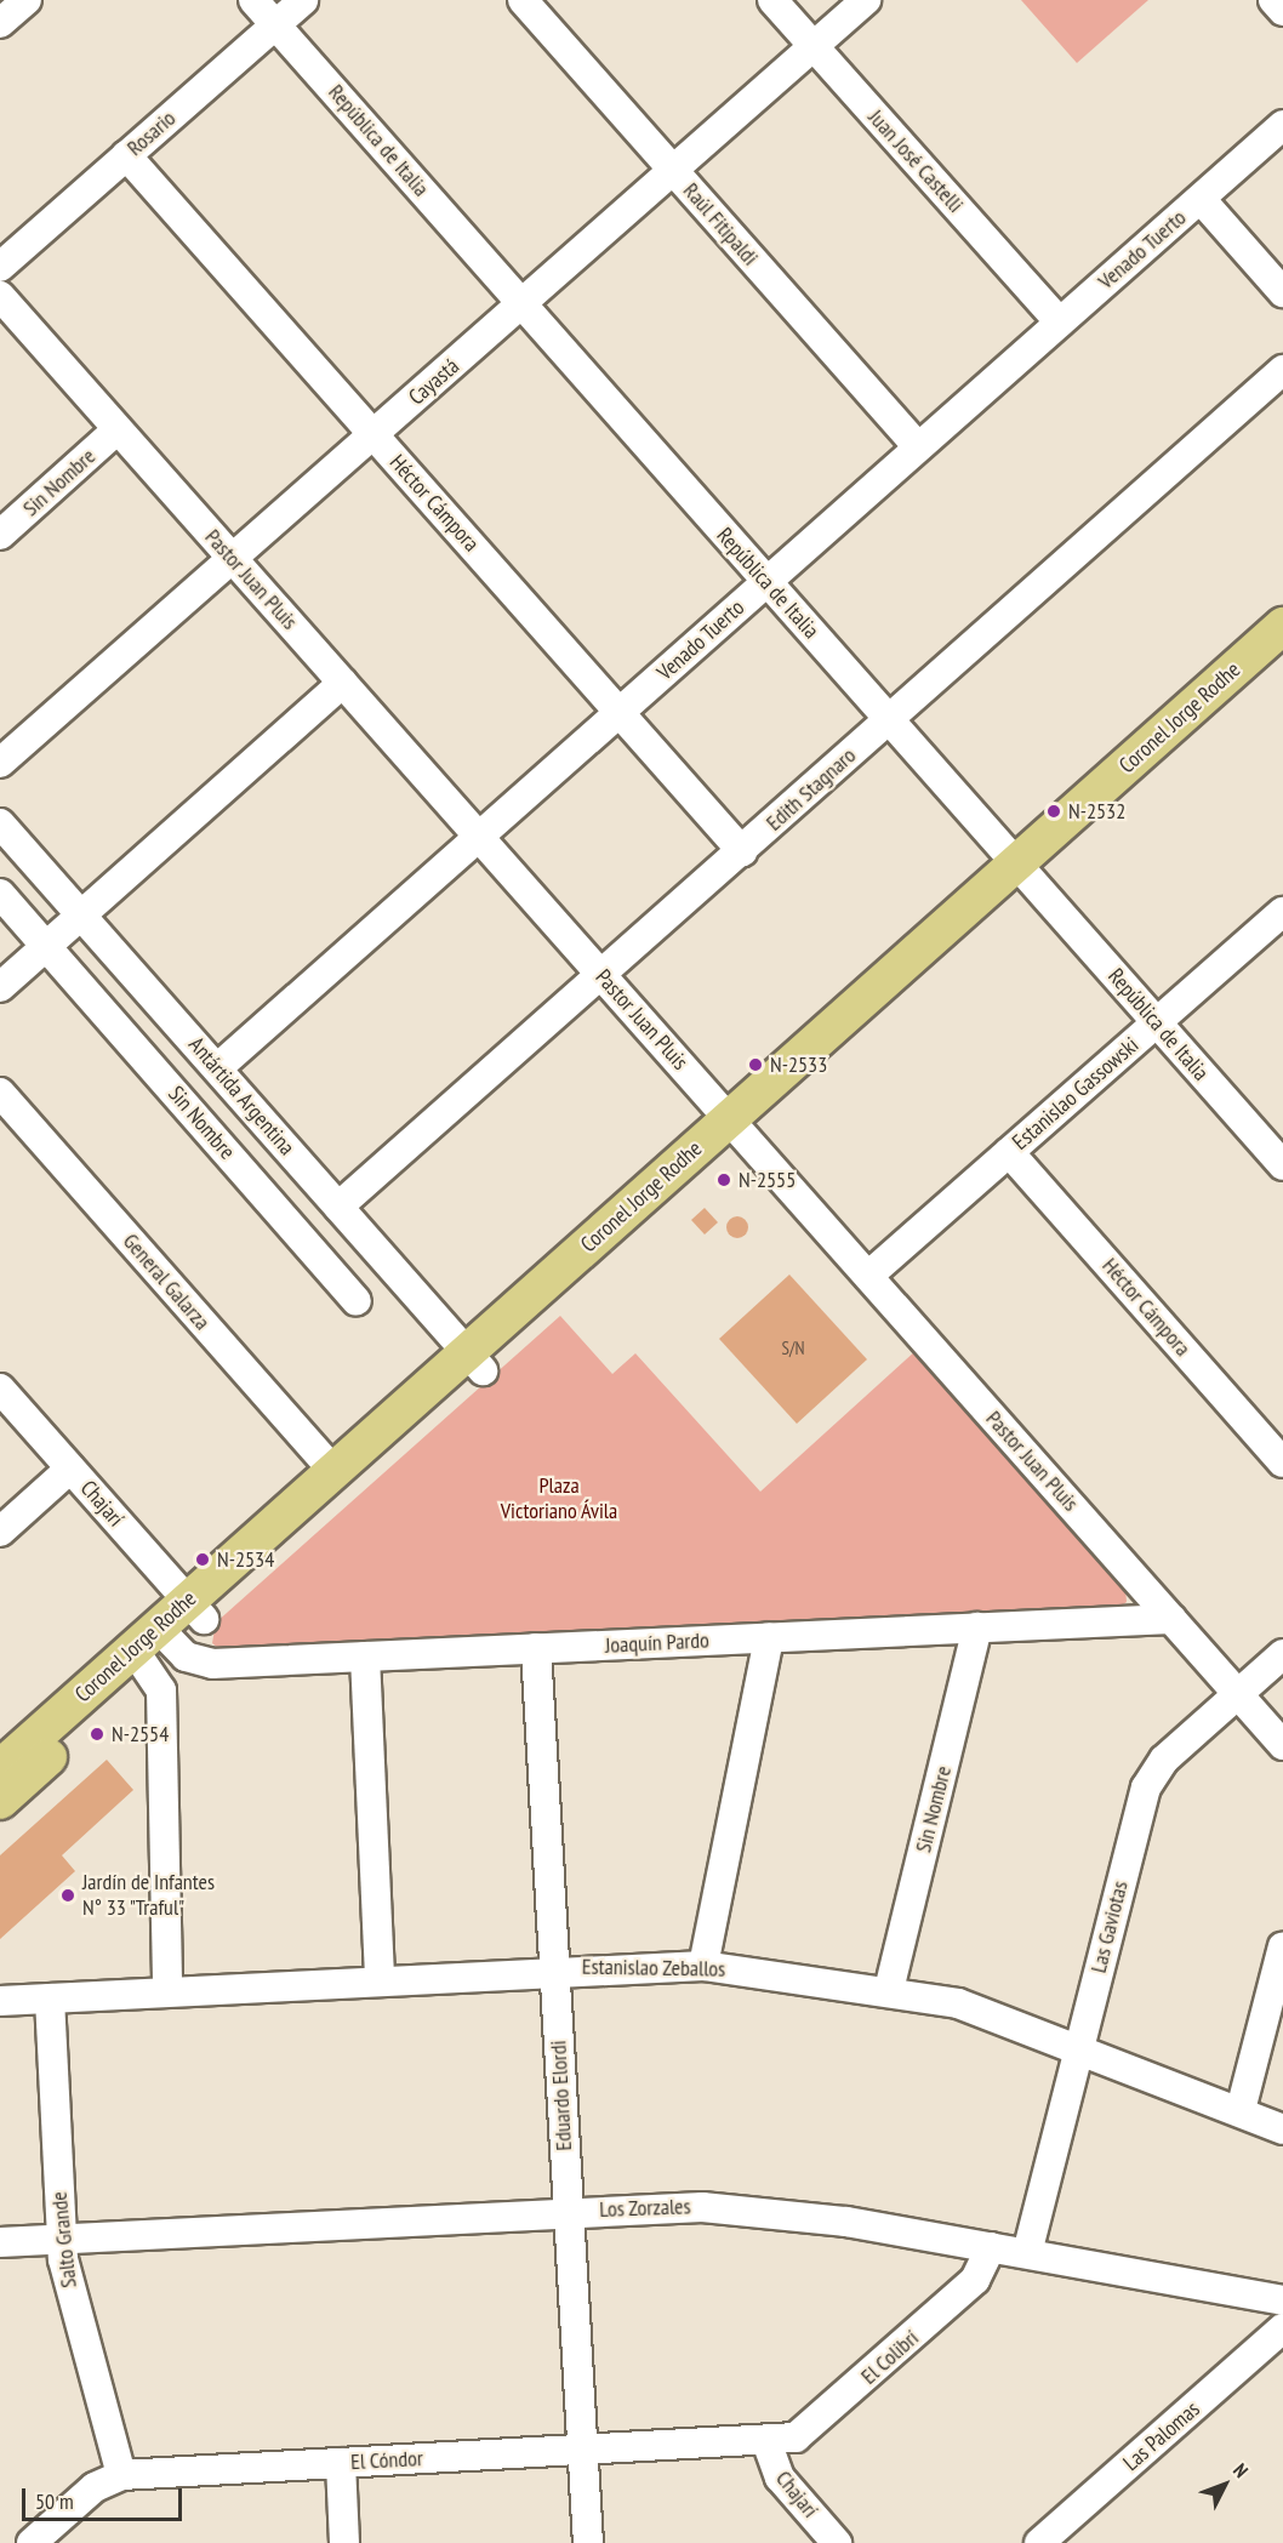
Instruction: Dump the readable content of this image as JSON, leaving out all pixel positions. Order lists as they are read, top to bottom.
{
  "streets": {
    "main road": ["Coronel Jorge Rodhe"],
    "street": [
      "Rosario",
      "República de Italia",
      "Juan José Castelli",
      "Raúl Fitipaldi",
      "Venado Tuerto",
      "Cayastá",
      "Sin Nombre",
      "Héctor Cámpora",
      "Pastor Juan Pluis",
      "Edith Stagnaro",
      "Estanislao Gassowski",
      "Antártida Argentina",
      "General Galarza",
      "Chajarí",
      "Joaquín Pardo",
      "Las Gaviotas",
      "Estanislao Zeballos",
      "Eduardo Elordi",
      "Los Zorzales",
      "Salto Grande",
      "El Colibrí",
      "Las Palomas",
      "El Cóndor"
    ]
  },
  "crossings": [
    ["Rosario", "República de Italia"],
    ["Rosario", "Héctor Cámpora"],
    ["República de Italia", "Venado Tuerto"],
    ["República de Italia", "Cayastá"],
    ["República de Italia", "Coronel Jorge Rodhe"],
    ["República de Italia", "Edith Stagnaro"],
    ["República de Italia", "Estanislao Gassowski"],
    ["Juan José Castelli", "Venado Tuerto"],
    ["Juan José Castelli", "Cayastá"],
    ["Raúl Fitipaldi", "Venado Tuerto"],
    ["Raúl Fitipaldi", "Cayastá"],
    ["Venado Tuerto", "Héctor Cámpora"],
    ["Venado Tuerto", "Pastor Juan Pluis"],
    ["Venado Tuerto", "Antártida Argentina"],
    ["Cayastá", "Héctor Cámpora"],
    ["Cayastá", "Pastor Juan Pluis"],
    ["Sin Nombre", "Pastor Juan Pluis"],
    ["Sin Nombre", "Joaquín Pardo"],
    ["Sin Nombre", "Estanislao Zeballos"],
    ["Héctor Cámpora", "Edith Stagnaro"],
    ["Héctor Cámpora", "Estanislao Gassowski"],
    ["Pastor Juan Pluis", "Coronel Jorge Rodhe"],
    ["Pastor Juan Pluis", "Edith Stagnaro"],
    ["Pastor Juan Pluis", "Estanislao Gassowski"],
    ["Pastor Juan Pluis", "Joaquín Pardo"],
    ["Pastor Juan Pluis", "Las Gaviotas"],
    ["Coronel Jorge Rodhe", "Antártida Argentina"],
    ["Coronel Jorge Rodhe", "General Galarza"],
    ["Coronel Jorge Rodhe", "Chajarí"],
    ["Coronel Jorge Rodhe", "Joaquín Pardo"],
    ["Edith Stagnaro", "Antártida Argentina"],
    ["Chajarí", "El Colibrí"],
    ["Chajarí", "El Cóndor"],
    ["Joaquín Pardo", "Eduardo Elordi"],
    ["Las Gaviotas", "Estanislao Zeballos"],
    ["Las Gaviotas", "Los Zorzales"],
    ["Estanislao Zeballos", "Eduardo Elordi"],
    ["Estanislao Zeballos", "Salto Grande"],
    ["Eduardo Elordi", "Los Zorzales"],
    ["Eduardo Elordi", "El Cóndor"],
    ["Los Zorzales", "Salto Grande"],
    ["Los Zorzales", "El Colibrí"],
    ["Salto Grande", "El Cóndor"],
    ["El Colibrí", "El Cóndor"]
  ],
  "parks": ["Plaza Victoriano Ávila"],
  "places": [
    "N-2532",
    "N-2533",
    "N-2555",
    "N-2534",
    "N-2554",
    "Jardín de Infantes N° 33 \"Traful\""
  ],
  "house_numbers": ["S/N"],
  "scale_bar": "50 m",
  "north": "top right"
}
